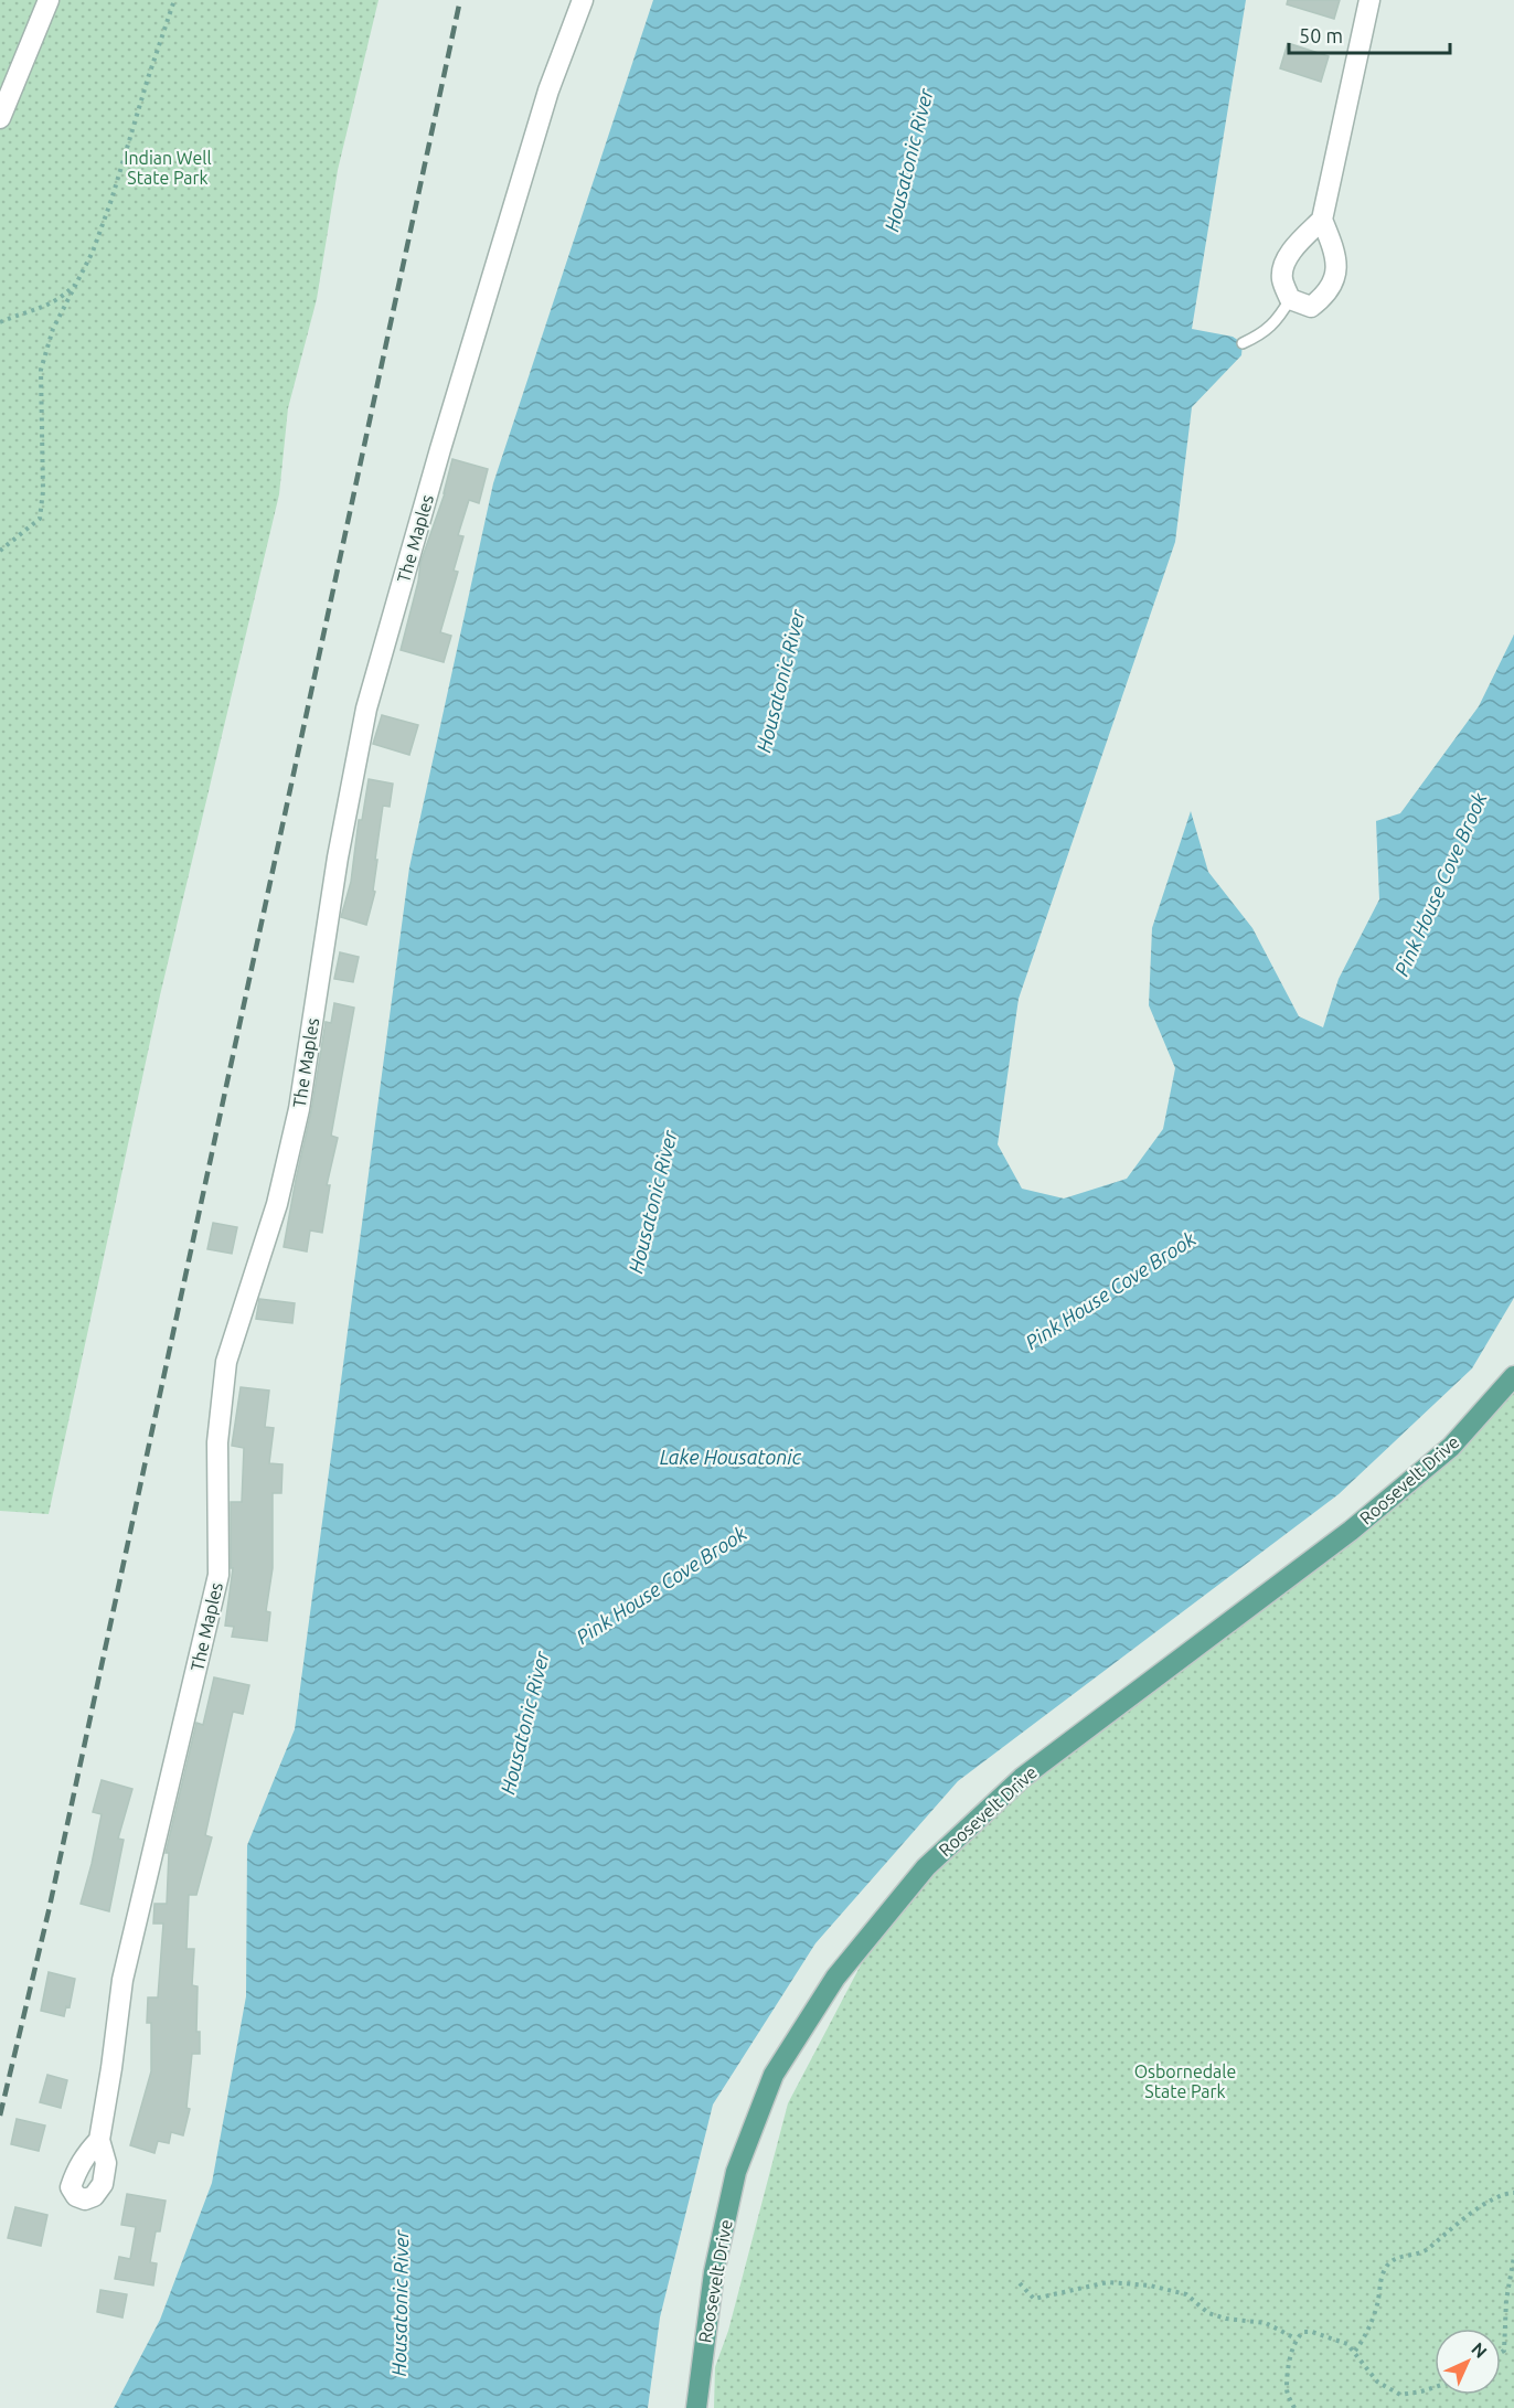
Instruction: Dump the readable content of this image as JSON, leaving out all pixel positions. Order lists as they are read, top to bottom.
{
  "streets": {
    "main road": ["Roosevelt Drive"],
    "street": ["The Maples"]
  },
  "water": ["Housatonic River", "Pink House Cove Brook", "Lake Housatonic"],
  "parks": ["Indian Well State Park", "Osbornedale State Park"],
  "scale_bar": "50 m",
  "north": "top right"
}
